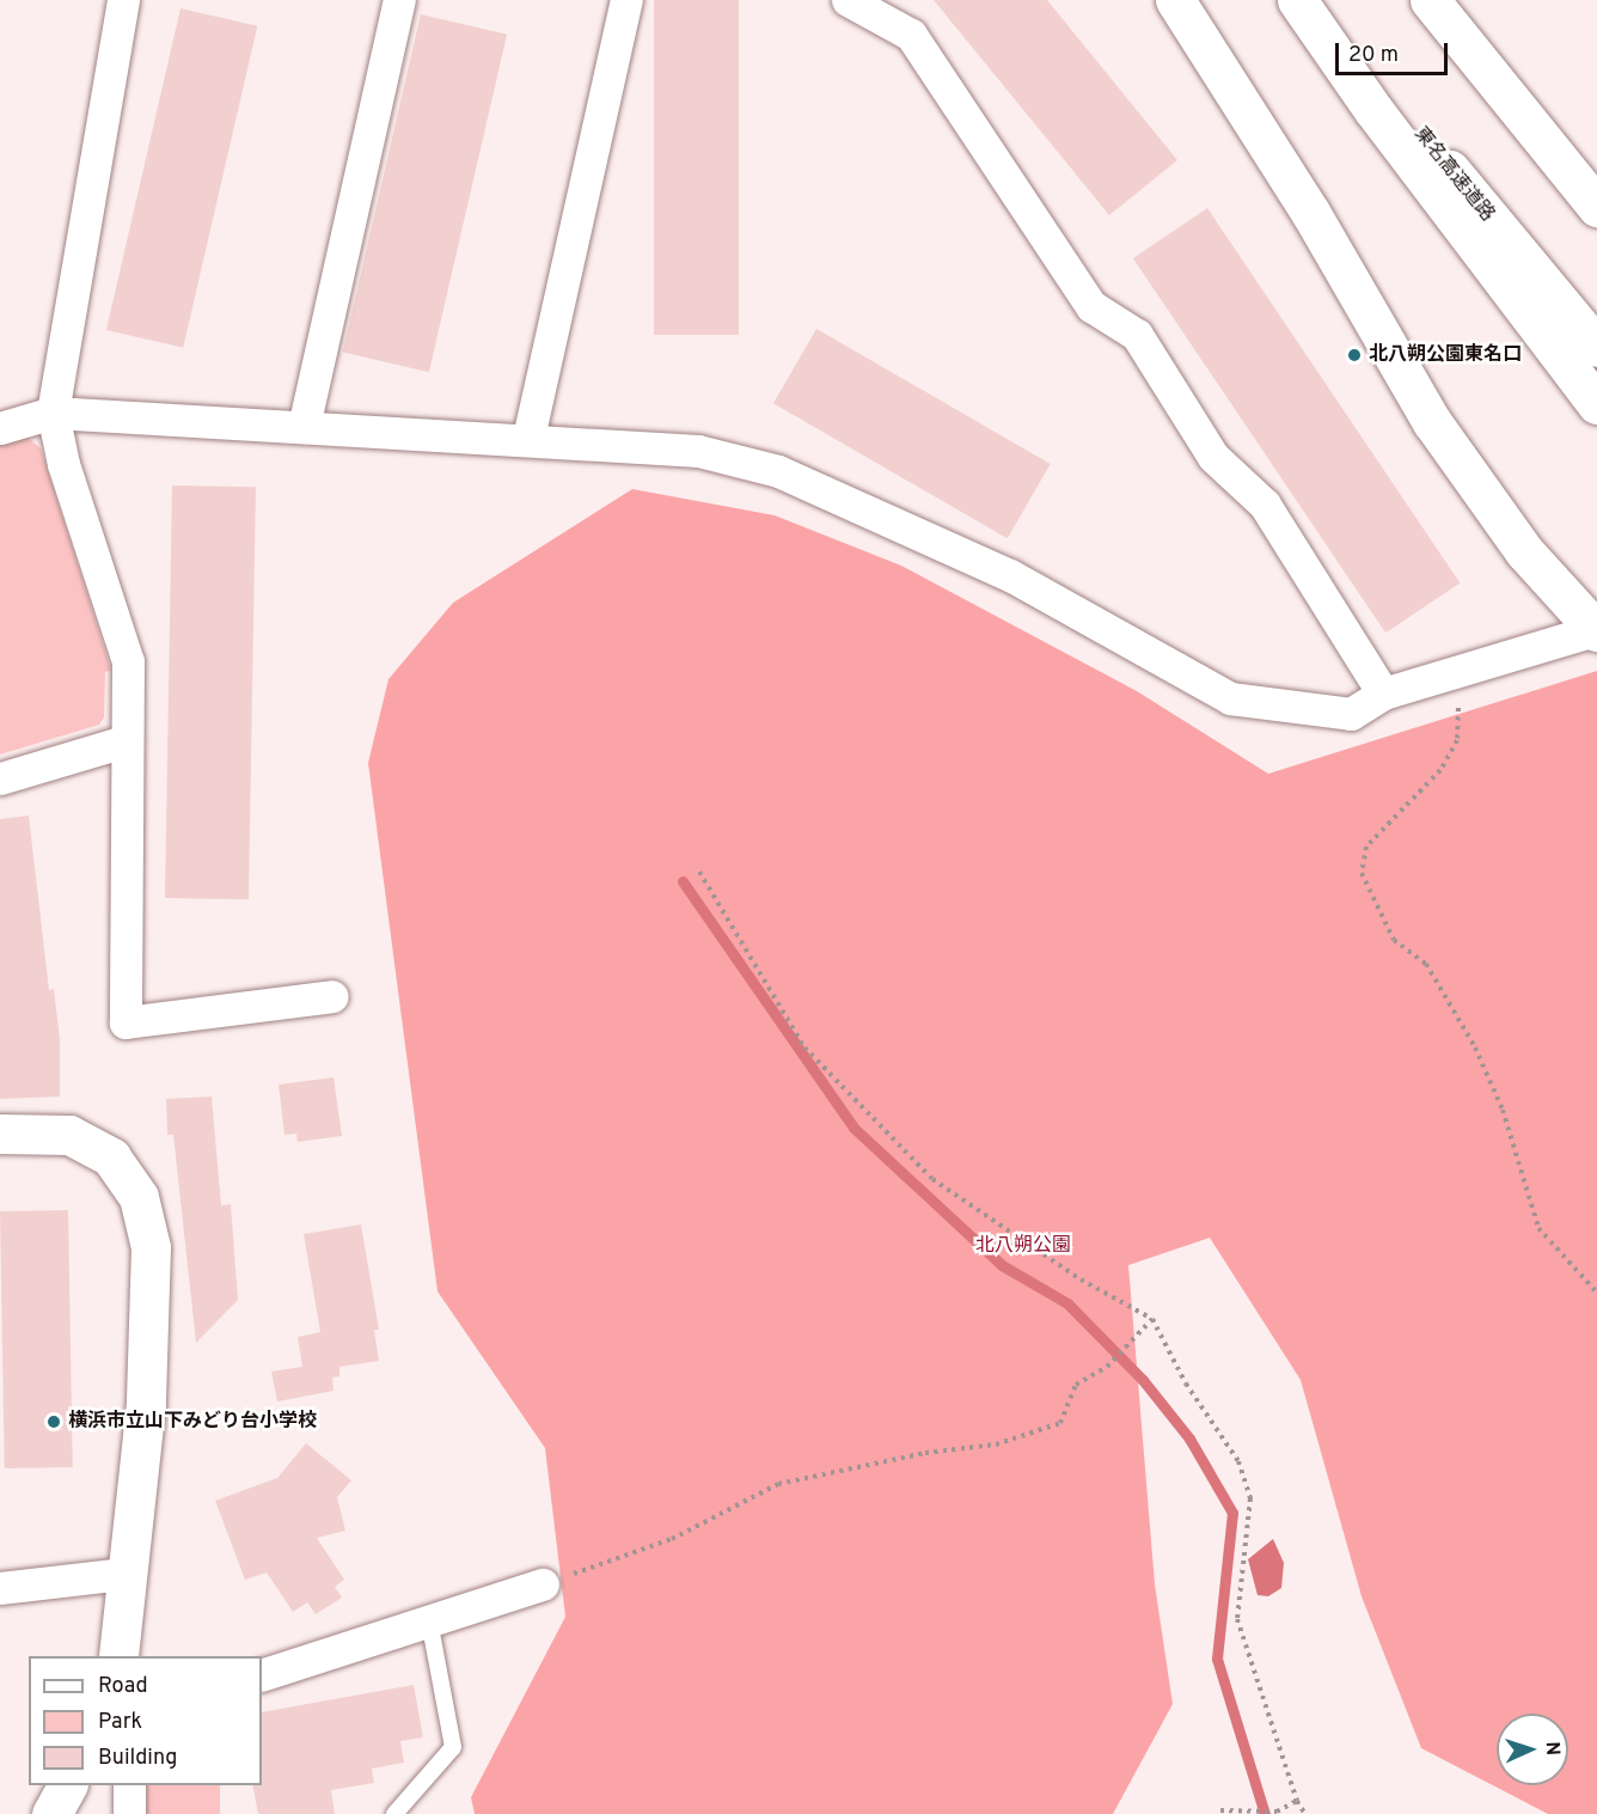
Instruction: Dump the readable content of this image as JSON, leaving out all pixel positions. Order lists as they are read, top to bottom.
{
  "streets": {
    "main road": ["東名高速道路"]
  },
  "parks": ["北八朔公園"],
  "places": ["北八朔公園東名口", "横浜市立山下みどり台小学校"],
  "legend": ["Road", "Park", "Building"],
  "scale_bar": "20 m",
  "north": "right"
}
